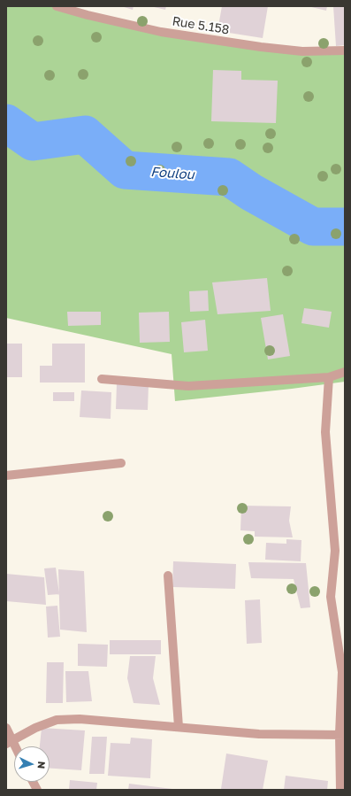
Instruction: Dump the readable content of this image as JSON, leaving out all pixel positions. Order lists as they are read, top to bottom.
{
  "streets": {
    "street": ["Rue 5.158"]
  },
  "water": ["Foulou"],
  "north": "right"
}
